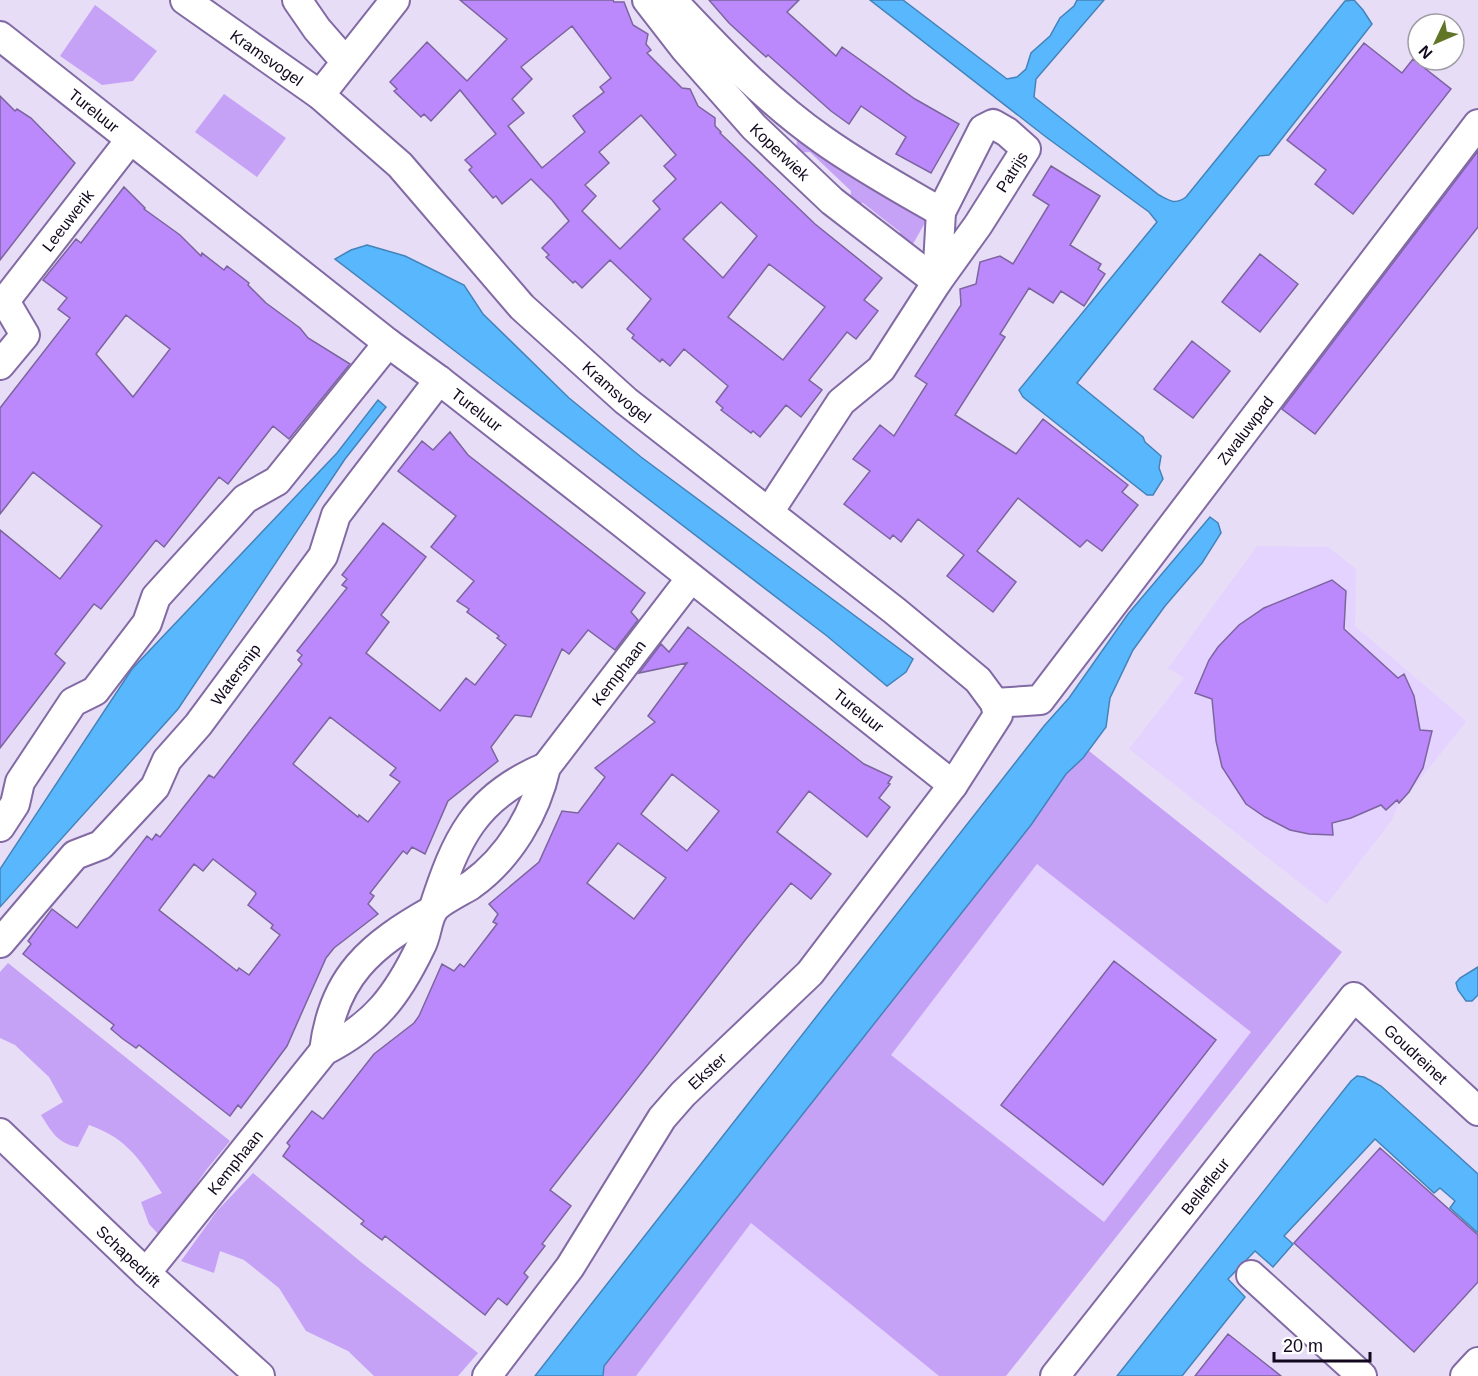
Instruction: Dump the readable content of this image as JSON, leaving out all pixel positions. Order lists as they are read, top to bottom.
{
  "streets": {
    "street": [
      "Kramsvogel",
      "Tureluur",
      "Koperwiek",
      "Patrijs",
      "Leeuwerik",
      "Zwaluwpad",
      "Kemphaan",
      "Watersnip",
      "Goudreinet",
      "Ekster",
      "Bellefleur",
      "Schapedrift"
    ]
  },
  "crossings": [
    ["Kramsvogel", "Patrijs"],
    ["Kramsvogel", "Zwaluwpad"],
    ["Tureluur", "Leeuwerik"],
    ["Tureluur", "Kemphaan"],
    ["Tureluur", "Watersnip"],
    ["Tureluur", "Ekster"],
    ["Koperwiek", "Patrijs"],
    ["Kemphaan", "Schapedrift"],
    ["Goudreinet", "Bellefleur"]
  ],
  "scale_bar": "20 m",
  "north": "bottom left"
}
